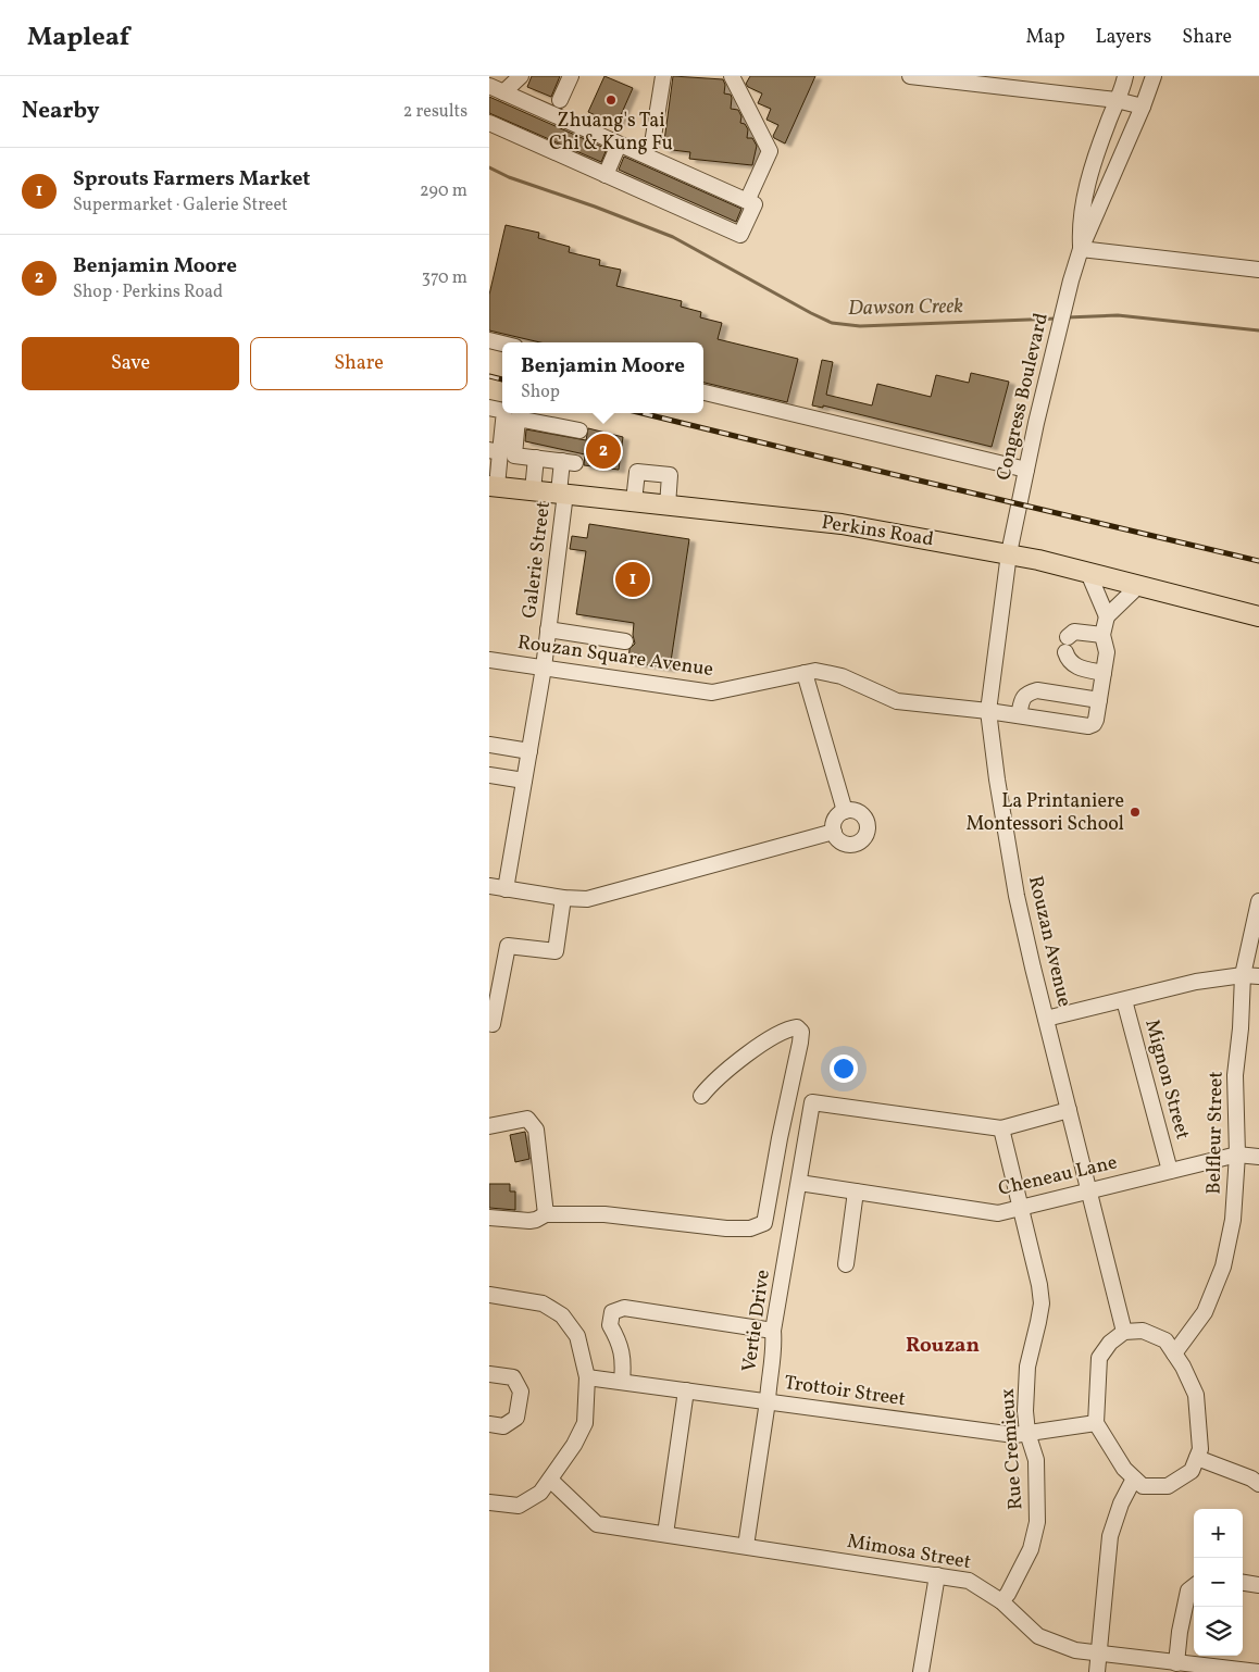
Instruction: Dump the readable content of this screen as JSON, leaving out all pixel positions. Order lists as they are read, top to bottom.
{
  "streets": {
    "main road": ["Perkins Road"],
    "street": [
      "Congress Boulevard",
      "Galerie Street",
      "Rouzan Square Avenue",
      "Rouzan Avenue",
      "Mignon Street",
      "Belfleur Street",
      "Cheneau Lane",
      "Vertie Drive",
      "Trottoir Street",
      "Rue Cremieux",
      "Mimosa Street"
    ]
  },
  "crossings": [
    ["Congress Boulevard", "Perkins Road"],
    ["Congress Boulevard", "Rouzan Avenue"],
    ["Perkins Road", "Galerie Street"],
    ["Perkins Road", "Rouzan Avenue"],
    ["Galerie Street", "Rouzan Square Avenue"],
    ["Rouzan Square Avenue", "Rouzan Avenue"],
    ["Rouzan Avenue", "Belfleur Street"],
    ["Rouzan Avenue", "Cheneau Lane"],
    ["Rouzan Avenue", "Trottoir Street"],
    ["Mignon Street", "Cheneau Lane"],
    ["Belfleur Street", "Cheneau Lane"],
    ["Belfleur Street", "Trottoir Street"],
    ["Cheneau Lane", "Vertie Drive"],
    ["Cheneau Lane", "Rue Cremieux"],
    ["Vertie Drive", "Trottoir Street"],
    ["Vertie Drive", "Rue Cremieux"],
    ["Vertie Drive", "Mimosa Street"],
    ["Trottoir Street", "Rue Cremieux"],
    ["Rue Cremieux", "Mimosa Street"]
  ],
  "districts": ["Rouzan"],
  "water": ["Dawson Creek"],
  "places": ["Zhuang's Tai Chi & Kung Fu", "La Printaniere Montessori School"],
  "page": {
    "header": "Mapleaf",
    "nav": ["Map", "Layers", "Share"],
    "heading": ["Nearby", "2 results"],
    "list": [
      {
        "mark": "1",
        "name": "Sprouts Farmers Market",
        "note": "Supermarket · Galerie Street",
        "value": "290 m"
      },
      {
        "mark": "2",
        "name": "Benjamin Moore",
        "note": "Shop · Perkins Road",
        "value": "370 m"
      }
    ],
    "buttons": ["Save", "Share"],
    "popup": ["Benjamin Moore", "Shop"],
    "pins": ["2", "1"],
    "map_buttons": ["+", "−"]
  }
}
